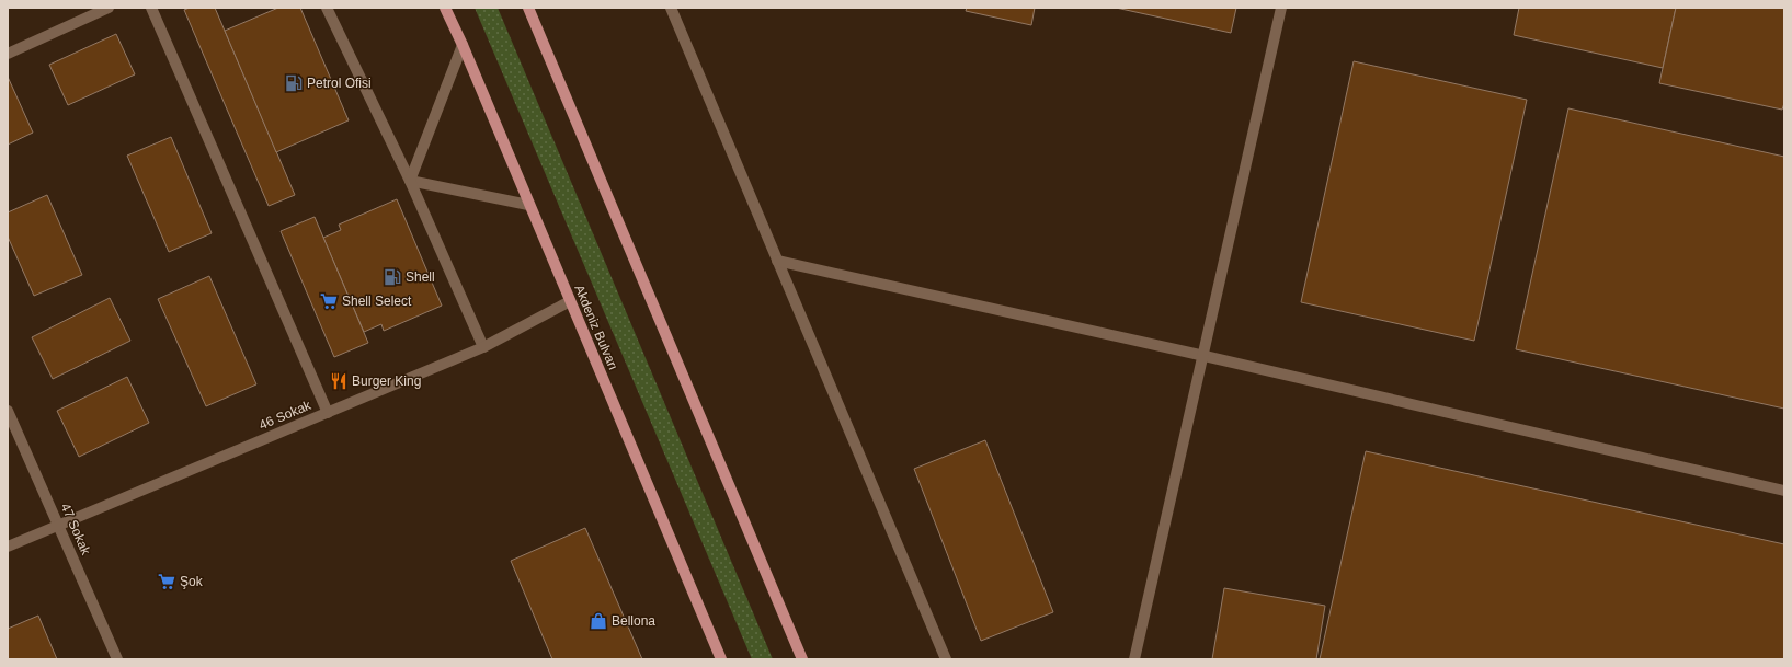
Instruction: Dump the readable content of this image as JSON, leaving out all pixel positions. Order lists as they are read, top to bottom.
{
  "streets": {
    "main road": ["Akdeniz Bulvarı"],
    "street": ["46 Sokak", "47 Sokak"]
  },
  "crossings": [
    ["Akdeniz Bulvarı", "46 Sokak"],
    ["46 Sokak", "47 Sokak"]
  ],
  "places": {
    "fuel station": ["Petrol Ofisi", "Shell"],
    "supermarket": ["Shell Select", "Şok"],
    "restaurant": ["Burger King"],
    "shop": ["Bellona"]
  }
}
